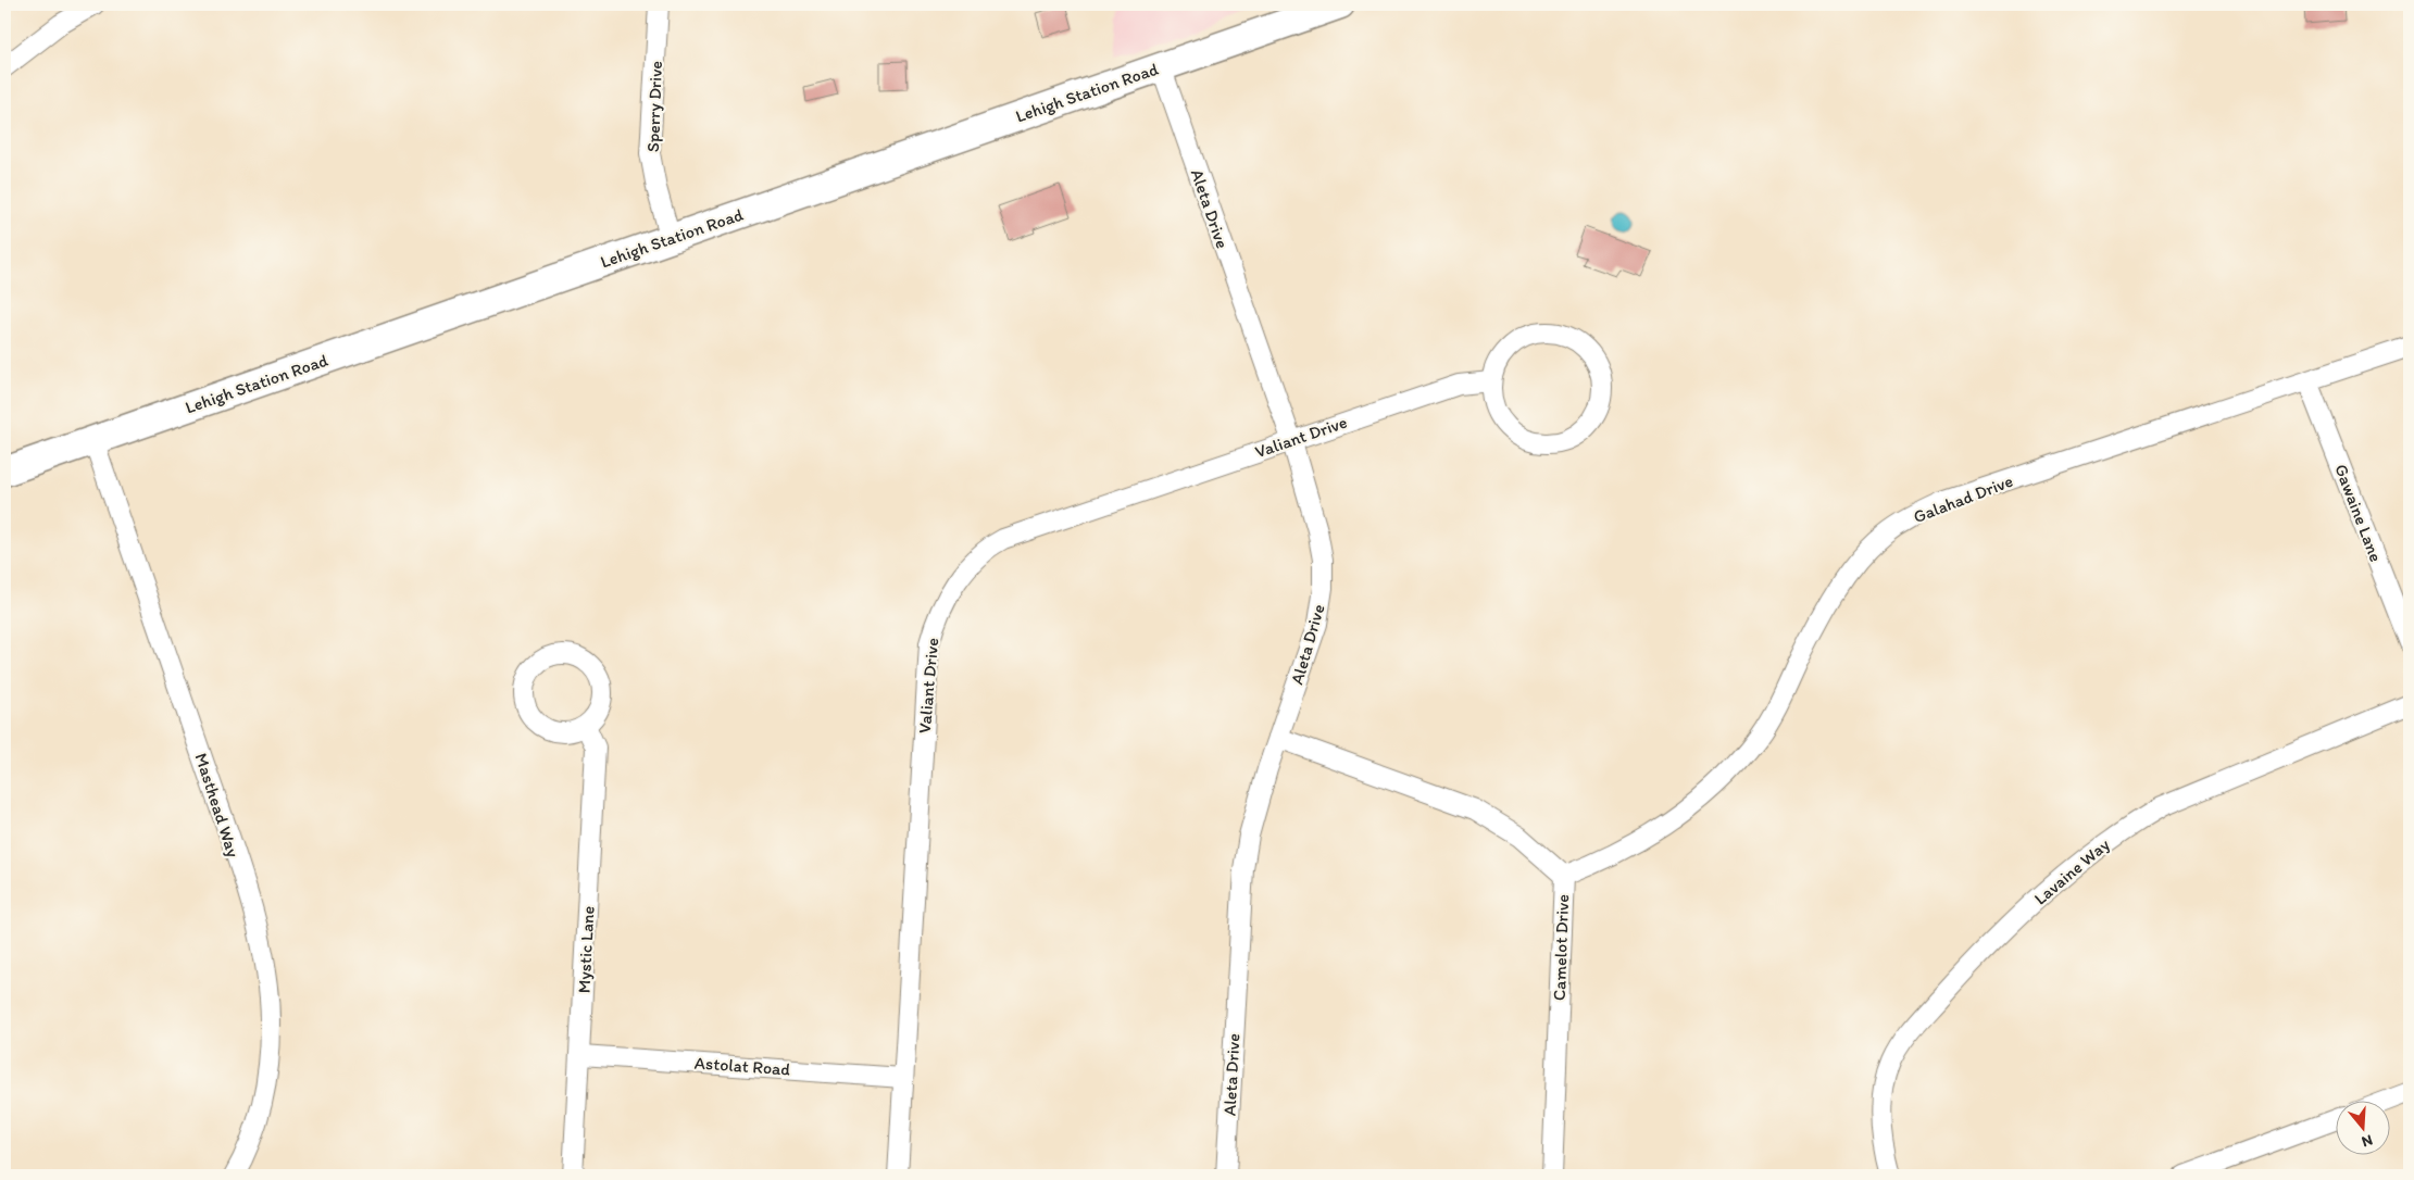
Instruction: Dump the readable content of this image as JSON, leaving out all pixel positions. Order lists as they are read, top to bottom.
{
  "streets": {
    "main road": ["Lehigh Station Road"],
    "street": [
      "Sperry Drive",
      "Aleta Drive",
      "Valiant Drive",
      "Galahad Drive",
      "Gawaine Lane",
      "Masthead Way",
      "Lavaine Way",
      "Camelot Drive",
      "Mystic Lane",
      "Astolat Road"
    ]
  },
  "crossings": [
    ["Lehigh Station Road", "Sperry Drive"],
    ["Lehigh Station Road", "Aleta Drive"],
    ["Lehigh Station Road", "Masthead Way"],
    ["Aleta Drive", "Valiant Drive"],
    ["Aleta Drive", "Camelot Drive"],
    ["Valiant Drive", "Astolat Road"],
    ["Galahad Drive", "Gawaine Lane"],
    ["Galahad Drive", "Camelot Drive"],
    ["Mystic Lane", "Astolat Road"]
  ],
  "north": "bottom"
}
